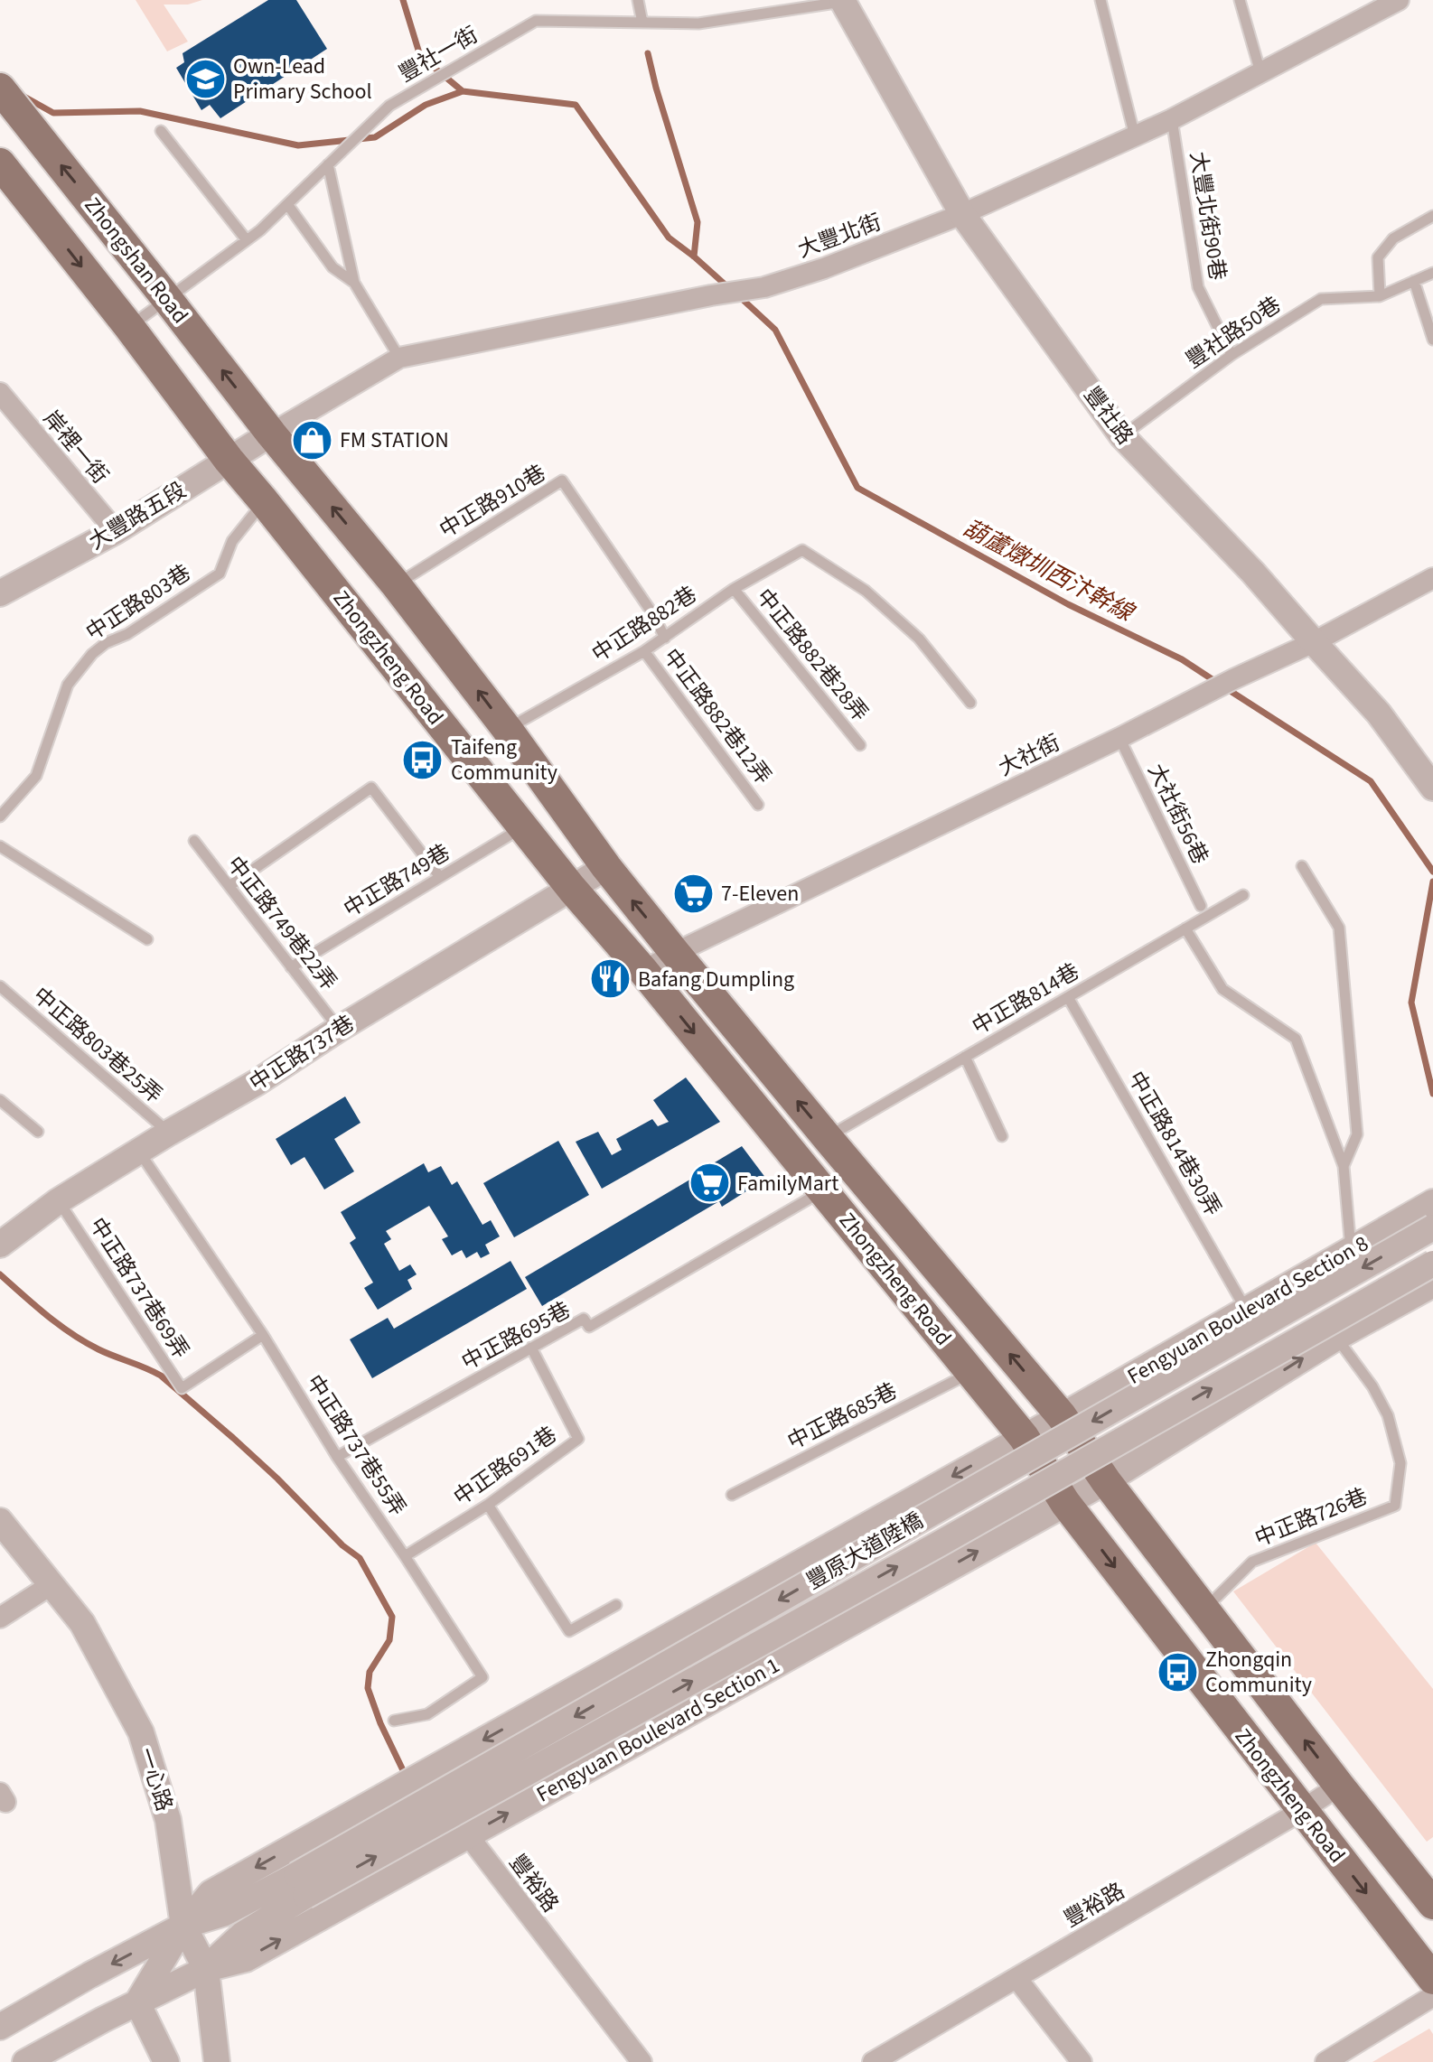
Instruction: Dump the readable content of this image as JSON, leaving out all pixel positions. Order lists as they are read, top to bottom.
{
  "streets": {
    "main road": ["Zhongshan Road", "Zhongzheng Road"],
    "street": [
      "大豐北街",
      "豐社路",
      "岸裡一街",
      "大豐路五段",
      "大社街",
      "中正路737巷",
      "Fengyuan Boulevard Section 8",
      "豐原大道陸橋",
      "Fengyuan Boulevard Section 1",
      "一心路",
      "豐裕路"
    ],
    "lane": [
      "豐社一街",
      "大豐北街90巷",
      "豐社路50巷",
      "中正路910巷",
      "中正路803巷",
      "中正路882巷",
      "中正路882巷28弄",
      "中正路882巷12弄",
      "大社街56巷",
      "中正路749巷",
      "中正路749巷22弄",
      "中正路814巷",
      "中正路803巷25弄",
      "中正路814巷30弄",
      "中正路737巷69弄",
      "中正路695巷",
      "中正路685巷",
      "中正路737巷55弄",
      "中正路691巷",
      "中正路726巷"
    ]
  },
  "crossings": [
    ["豐社一街", "Zhongshan Road"],
    ["豐社一街", "豐社路"],
    ["大豐北街90巷", "大豐北街"],
    ["大豐北街90巷", "豐社路50巷"],
    ["大豐北街", "Zhongshan Road"],
    ["大豐北街", "豐社路"],
    ["大豐北街", "大豐路五段"],
    ["大豐北街", "Zhongzheng Road"],
    ["Zhongshan Road", "大豐路五段"],
    ["Zhongshan Road", "Zhongzheng Road"],
    ["豐社路50巷", "豐社路"],
    ["豐社路", "大社街"],
    ["岸裡一街", "大豐路五段"],
    ["中正路910巷", "中正路882巷"],
    ["中正路910巷", "Zhongzheng Road"],
    ["大豐路五段", "Zhongzheng Road"],
    ["中正路803巷", "Zhongzheng Road"],
    ["中正路882巷", "中正路882巷28弄"],
    ["中正路882巷", "Zhongzheng Road"],
    ["中正路882巷", "中正路882巷12弄"],
    ["Zhongzheng Road", "大社街"],
    ["Zhongzheng Road", "中正路749巷"],
    ["Zhongzheng Road", "中正路814巷"],
    ["Zhongzheng Road", "中正路737巷"],
    ["Zhongzheng Road", "Fengyuan Boulevard Section 8"],
    ["Zhongzheng Road", "中正路695巷"],
    ["Zhongzheng Road", "中正路685巷"],
    ["Zhongzheng Road", "中正路726巷"],
    ["Zhongzheng Road", "Fengyuan Boulevard Section 1"],
    ["Zhongzheng Road", "豐裕路"],
    ["大社街", "大社街56巷"],
    ["中正路749巷", "中正路749巷22弄"],
    ["中正路749巷22弄", "中正路737巷"],
    ["中正路814巷", "中正路814巷30弄"],
    ["中正路803巷25弄", "中正路737巷"],
    ["中正路737巷", "中正路737巷69弄"],
    ["中正路737巷", "中正路737巷55弄"],
    ["中正路814巷30弄", "Fengyuan Boulevard Section 8"],
    ["中正路737巷69弄", "中正路737巷55弄"],
    ["中正路695巷", "中正路737巷55弄"],
    ["中正路695巷", "中正路691巷"],
    ["中正路737巷55弄", "中正路691巷"],
    ["豐原大道陸橋", "Fengyuan Boulevard Section 1"],
    ["Fengyuan Boulevard Section 1", "一心路"],
    ["Fengyuan Boulevard Section 1", "豐裕路"]
  ],
  "water": ["葫蘆燉圳西汴幹線"],
  "places": {
    "school or university": ["Own-Lead Primary School"],
    "shop": ["FM STATION"],
    "bus stop": ["Taifeng Community", "Zhongqin Community"],
    "supermarket": ["7-Eleven", "FamilyMart"],
    "restaurant": ["Bafang Dumpling"]
  }
}
